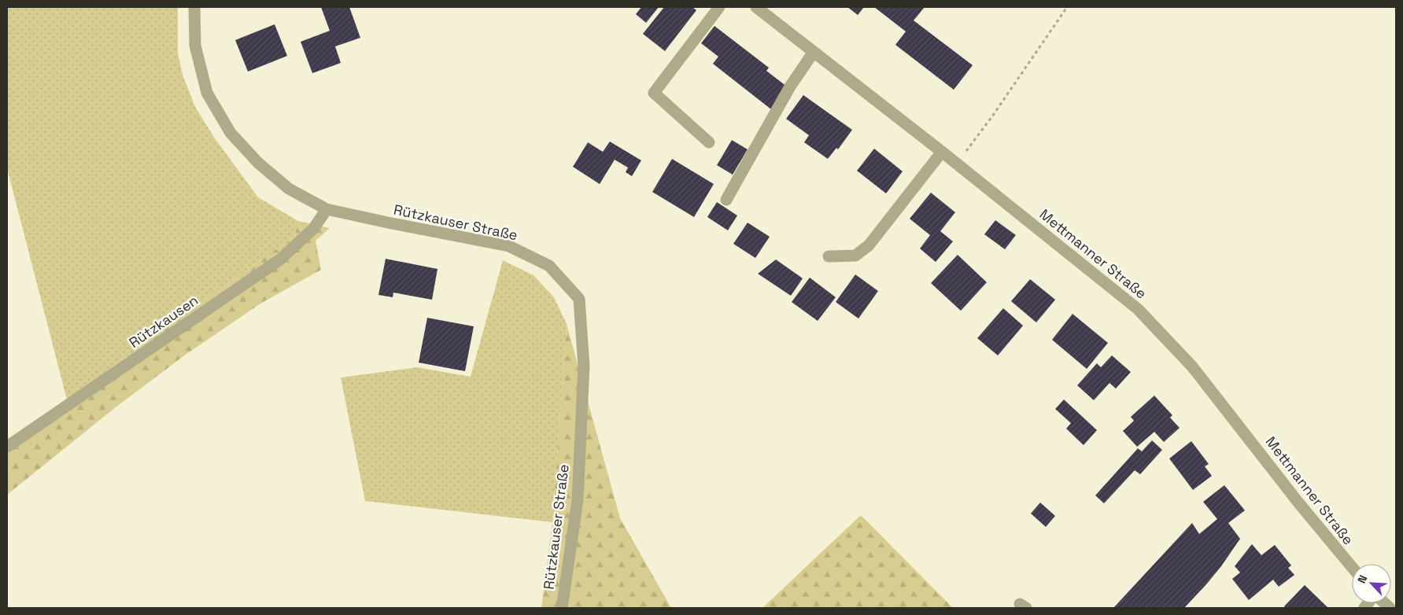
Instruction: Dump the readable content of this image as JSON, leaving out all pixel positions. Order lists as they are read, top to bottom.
{
  "streets": {
    "street": ["Rützkauser Straße", "Mettmanner Straße", "Rützkausen"]
  },
  "crossings": [
    ["Rützkauser Straße", "Rützkausen"]
  ],
  "north": "top left"
}
